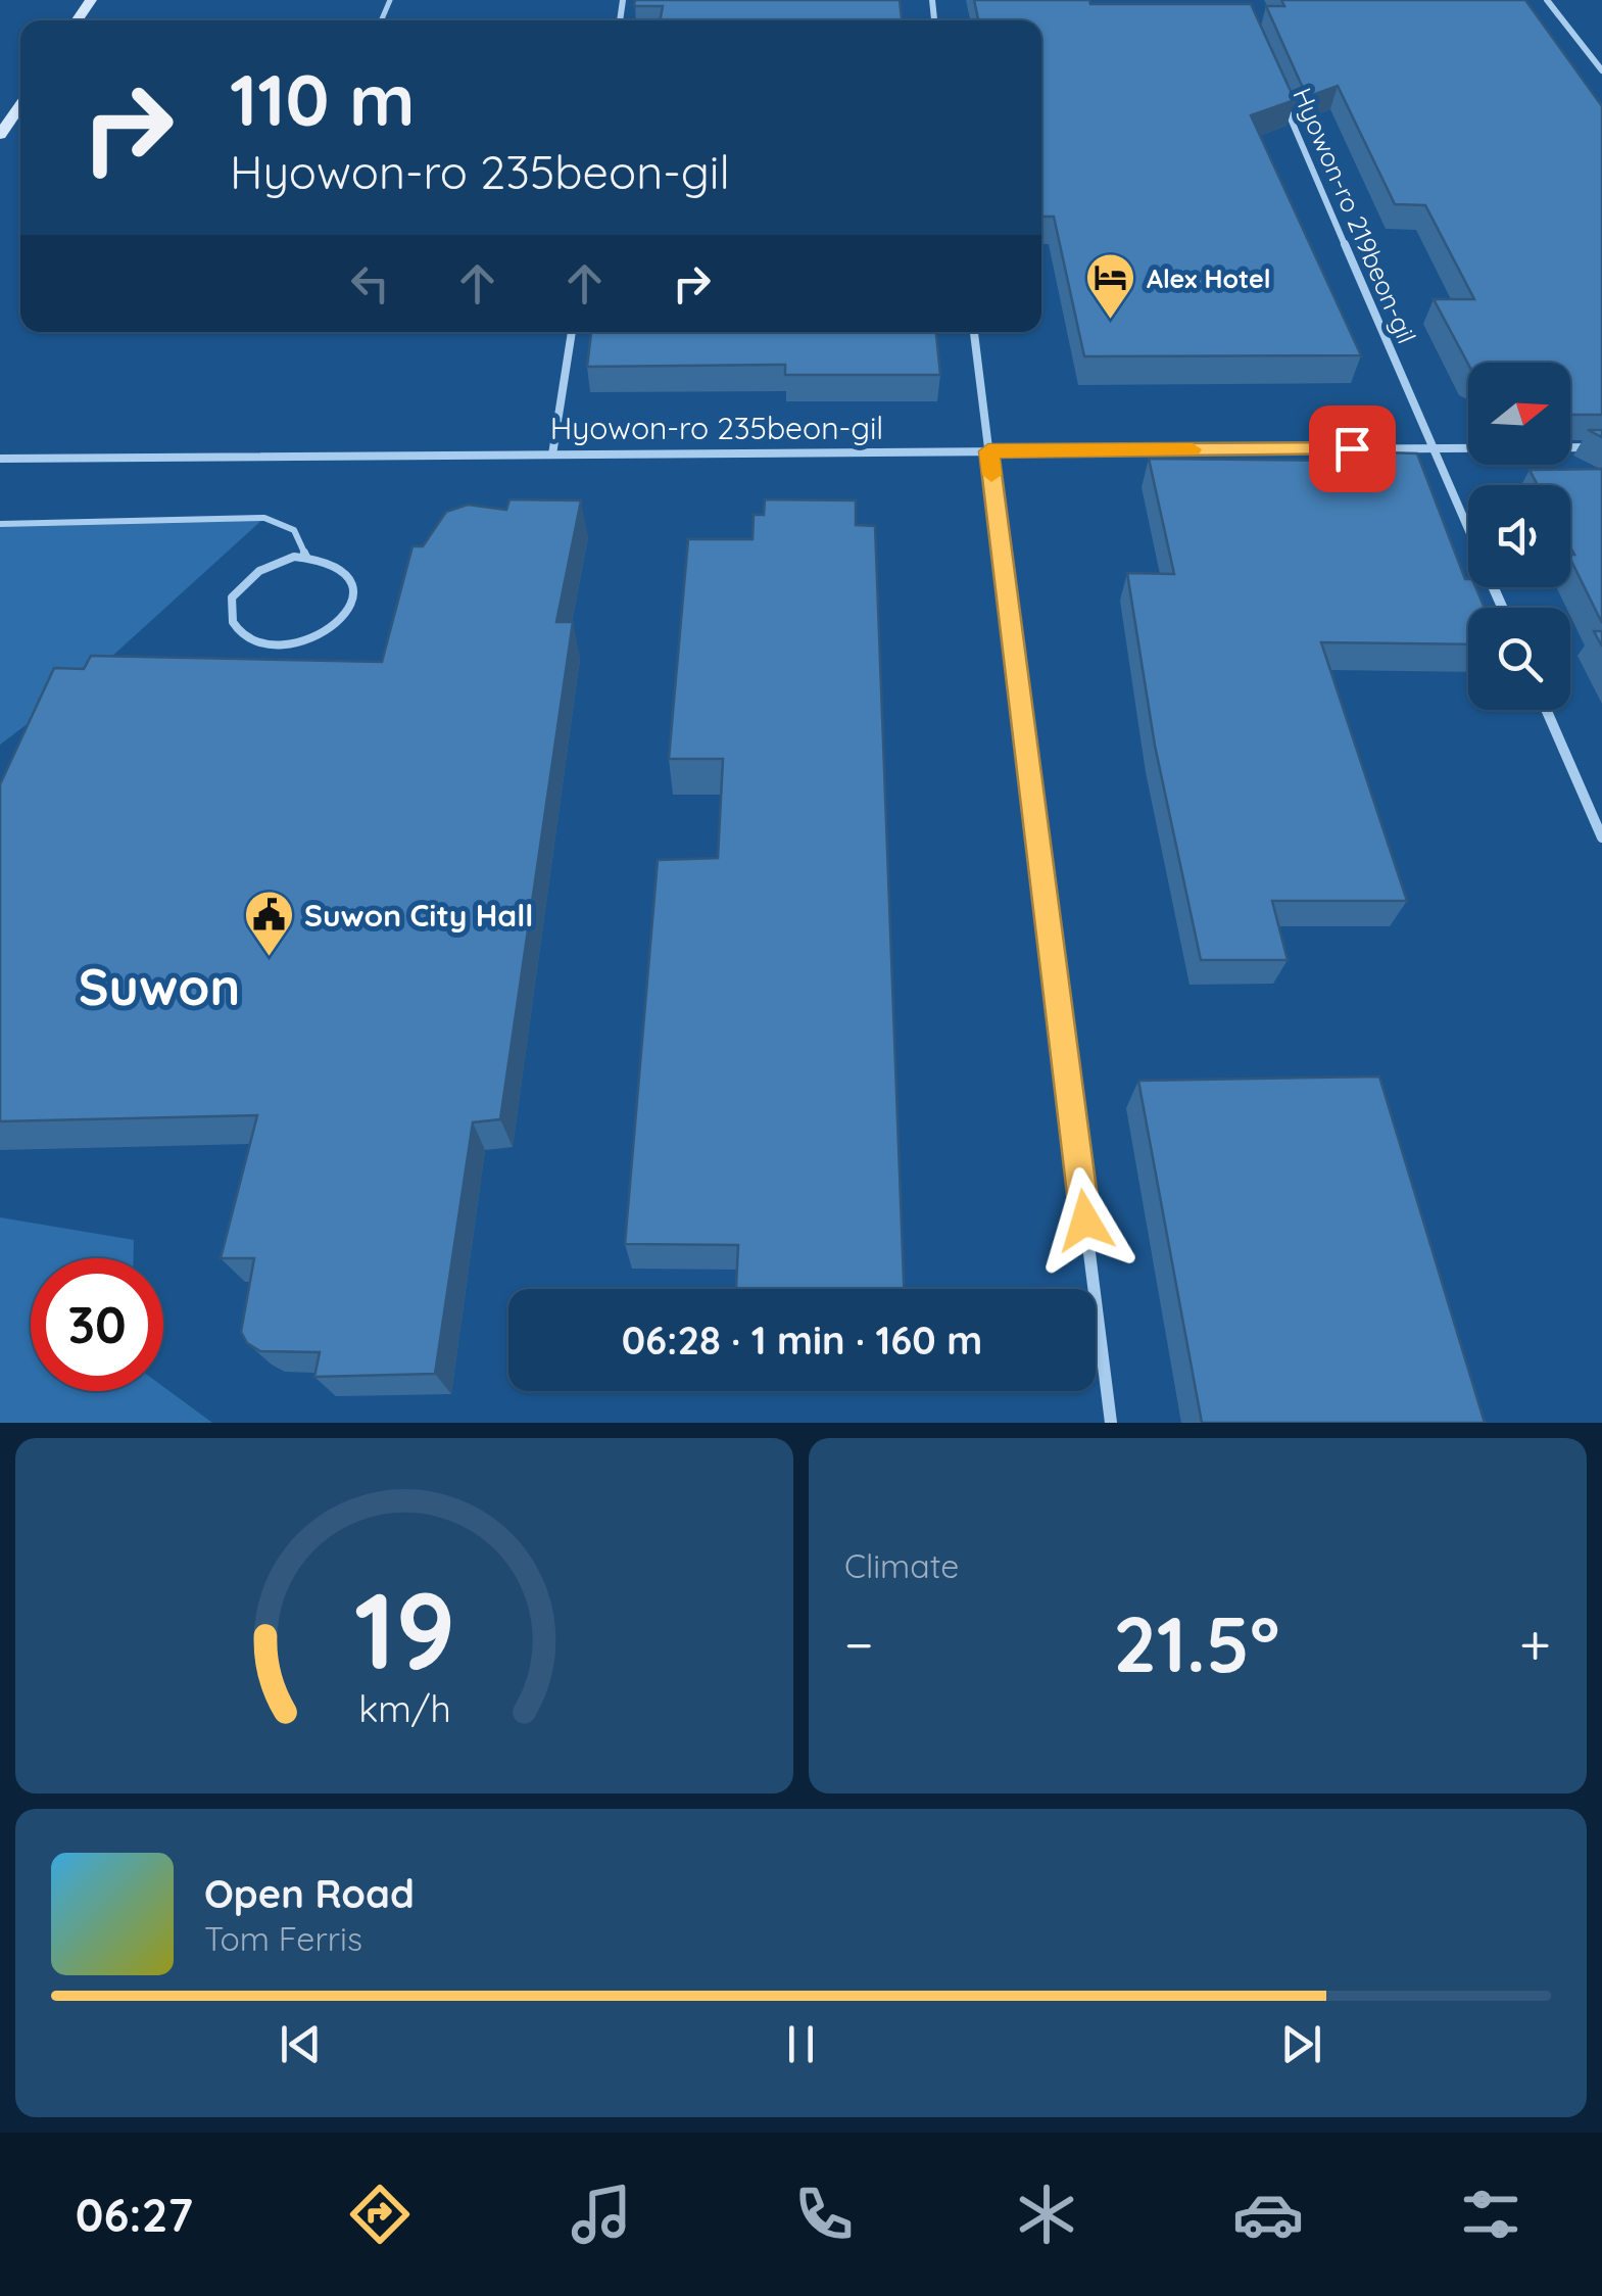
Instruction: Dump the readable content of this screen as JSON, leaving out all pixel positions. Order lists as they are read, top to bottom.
{
  "streets": {
    "street": ["Hyowon-ro 219beon-gil", "Hyowon-ro 235beon-gil"]
  },
  "crossings": [
    ["Hyowon-ro 219beon-gil", "Hyowon-ro 235beon-gil"]
  ],
  "districts": ["Suwon"],
  "places": {
    "hotel": ["Alex Hotel"],
    "public building": ["Suwon City Hall"]
  },
  "north": "right",
  "page": {
    "turn": ["110 m", "Hyowon-ro 235beon-gil"],
    "limit": "30",
    "trip": "06:28 · 1 min · 160 m",
    "tile": "Climate",
    "heat": ["−", "21.5°", "+"],
    "song": ["Open Road", "Tom Ferris"],
    "tabs": "06:27",
    "gauge": ["19", "km/h"]
  }
}
